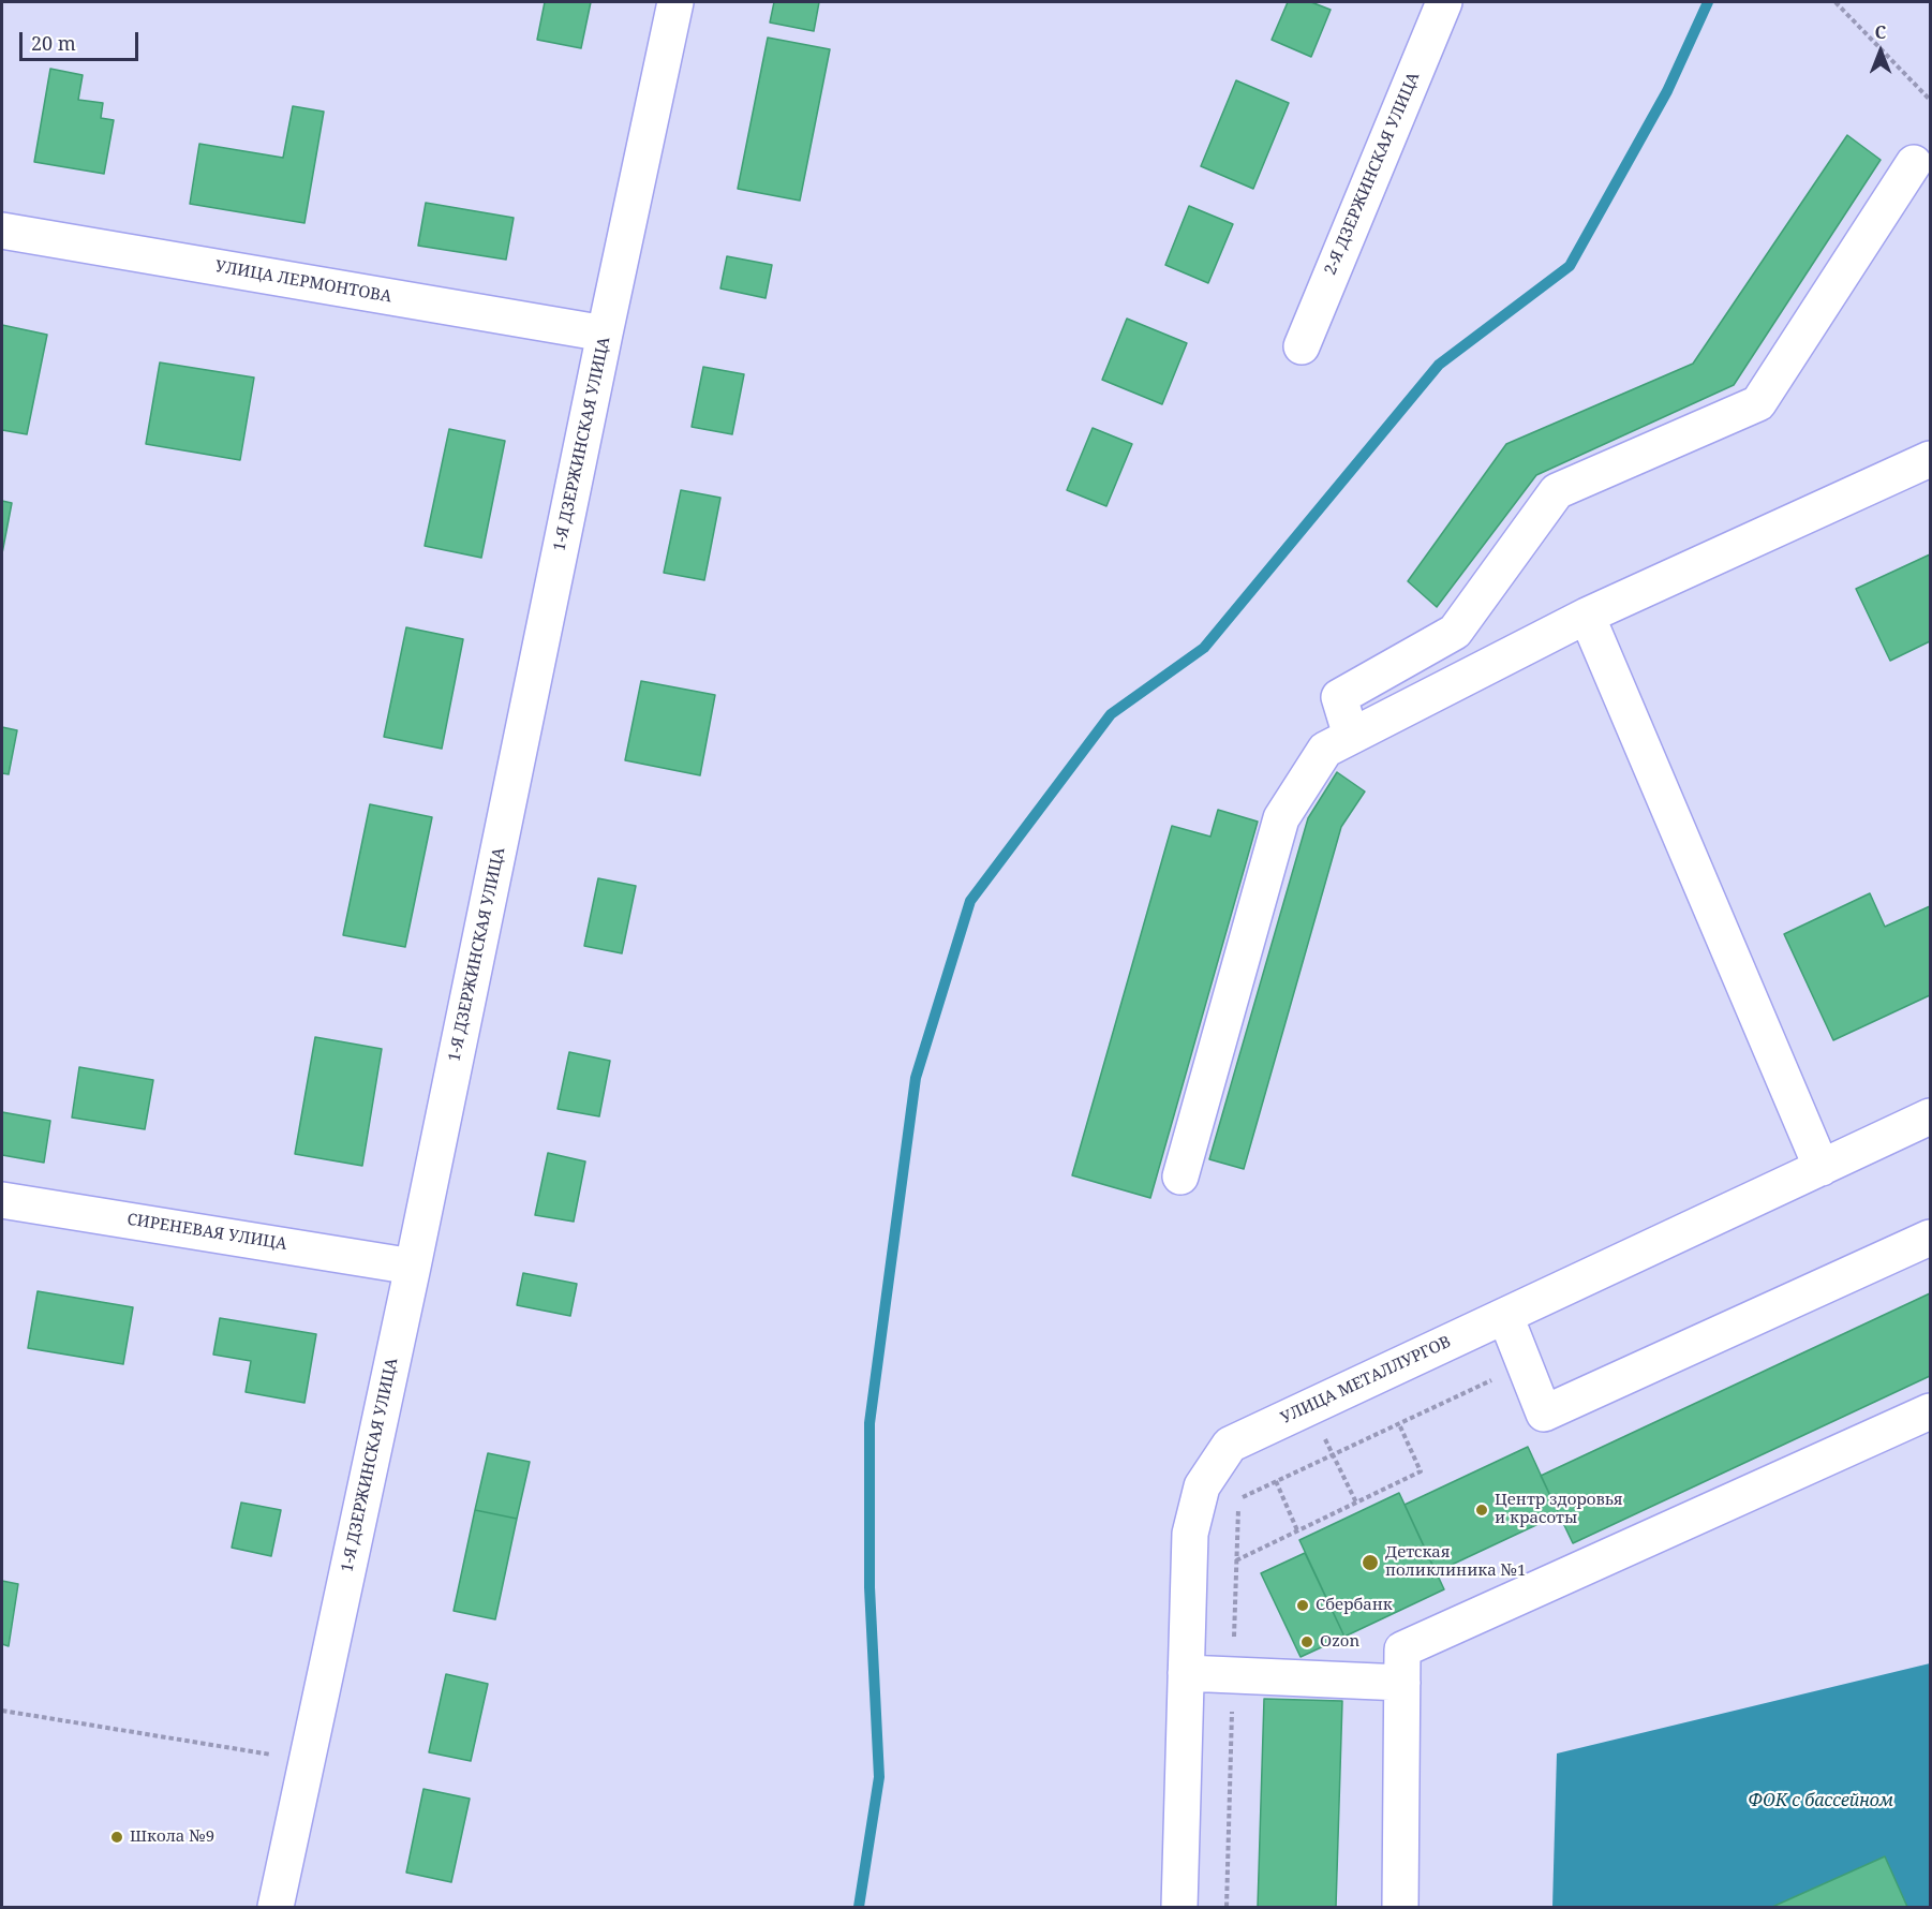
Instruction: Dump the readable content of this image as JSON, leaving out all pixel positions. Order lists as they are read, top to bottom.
{
  "streets": {
    "street": [
      "2-Я ДЗЕРЖИНСКАЯ УЛИЦА",
      "УЛИЦА ЛЕРМОНТОВА",
      "1-Я ДЗЕРЖИНСКАЯ УЛИЦА",
      "СИРЕНЕВАЯ УЛИЦА",
      "УЛИЦА МЕТАЛЛУРГОВ"
    ]
  },
  "crossings": [
    ["УЛИЦА ЛЕРМОНТОВА", "1-Я ДЗЕРЖИНСКАЯ УЛИЦА"],
    ["1-Я ДЗЕРЖИНСКАЯ УЛИЦА", "СИРЕНЕВАЯ УЛИЦА"]
  ],
  "water": ["ФОК с бассейном"],
  "places": [
    "Центр здоровья и красоты",
    "Детская поликлиника №1",
    "Сбербанк",
    "Ozon",
    "Школа №9"
  ],
  "scale_bar": "20 m",
  "north": "top"
}
